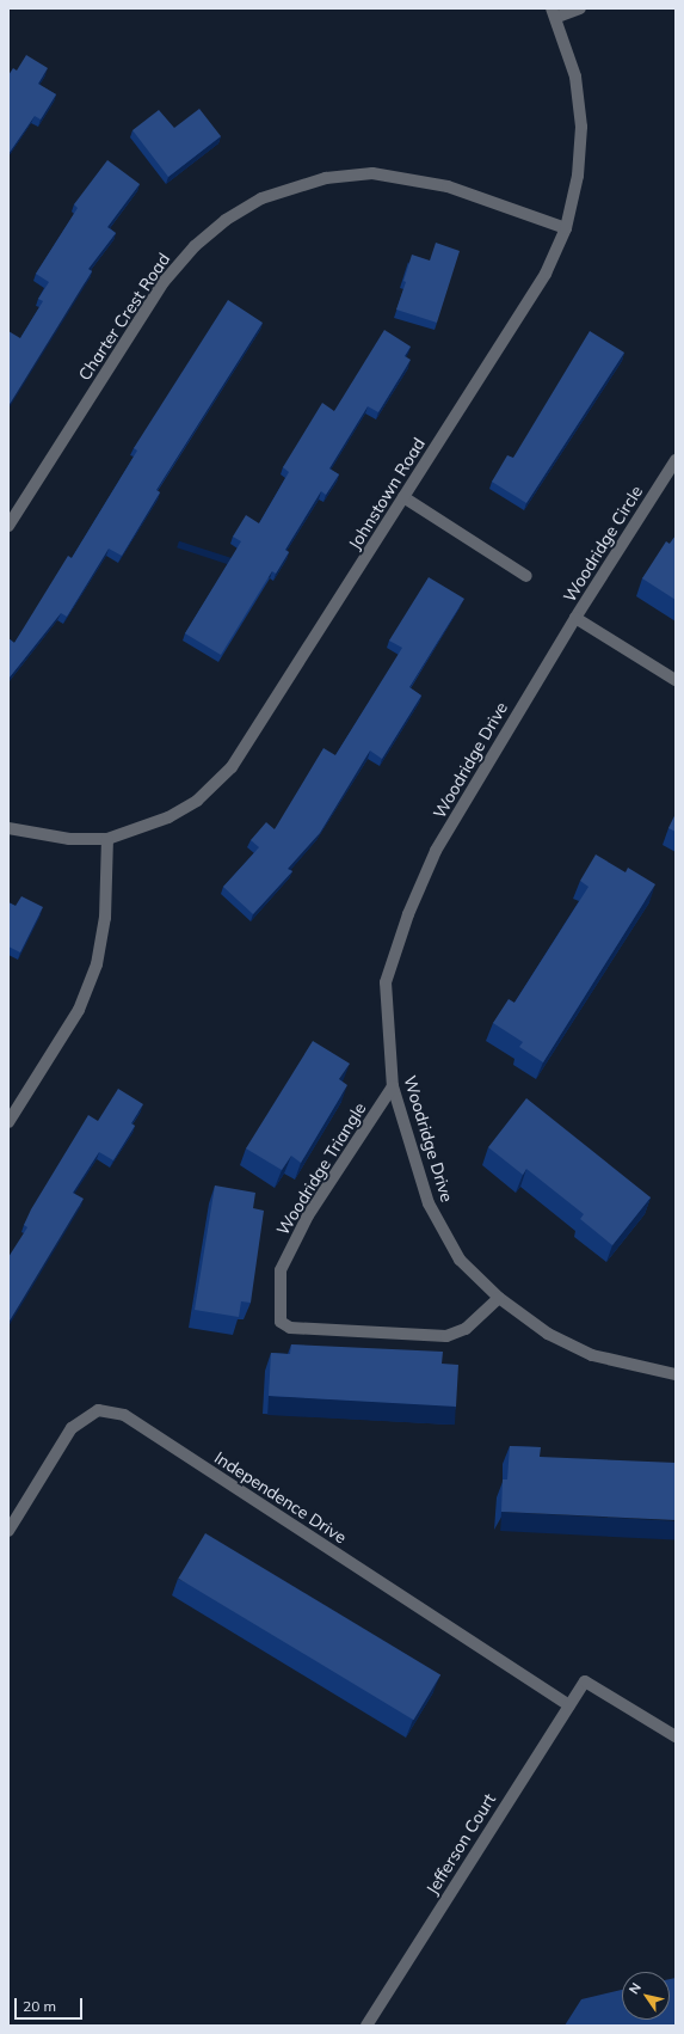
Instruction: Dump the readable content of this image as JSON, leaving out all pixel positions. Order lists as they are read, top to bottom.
{
  "streets": {
    "street": [
      "Charter Crest Road",
      "Johnstown Road",
      "Woodridge Circle",
      "Woodridge Drive",
      "Woodridge Triangle",
      "Independence Drive",
      "Jefferson Court"
    ]
  },
  "crossings": [
    ["Charter Crest Road", "Johnstown Road"],
    ["Woodridge Circle", "Woodridge Drive"],
    ["Woodridge Drive", "Woodridge Triangle"],
    ["Independence Drive", "Jefferson Court"]
  ],
  "scale_bar": "20 m",
  "north": "top left"
}
